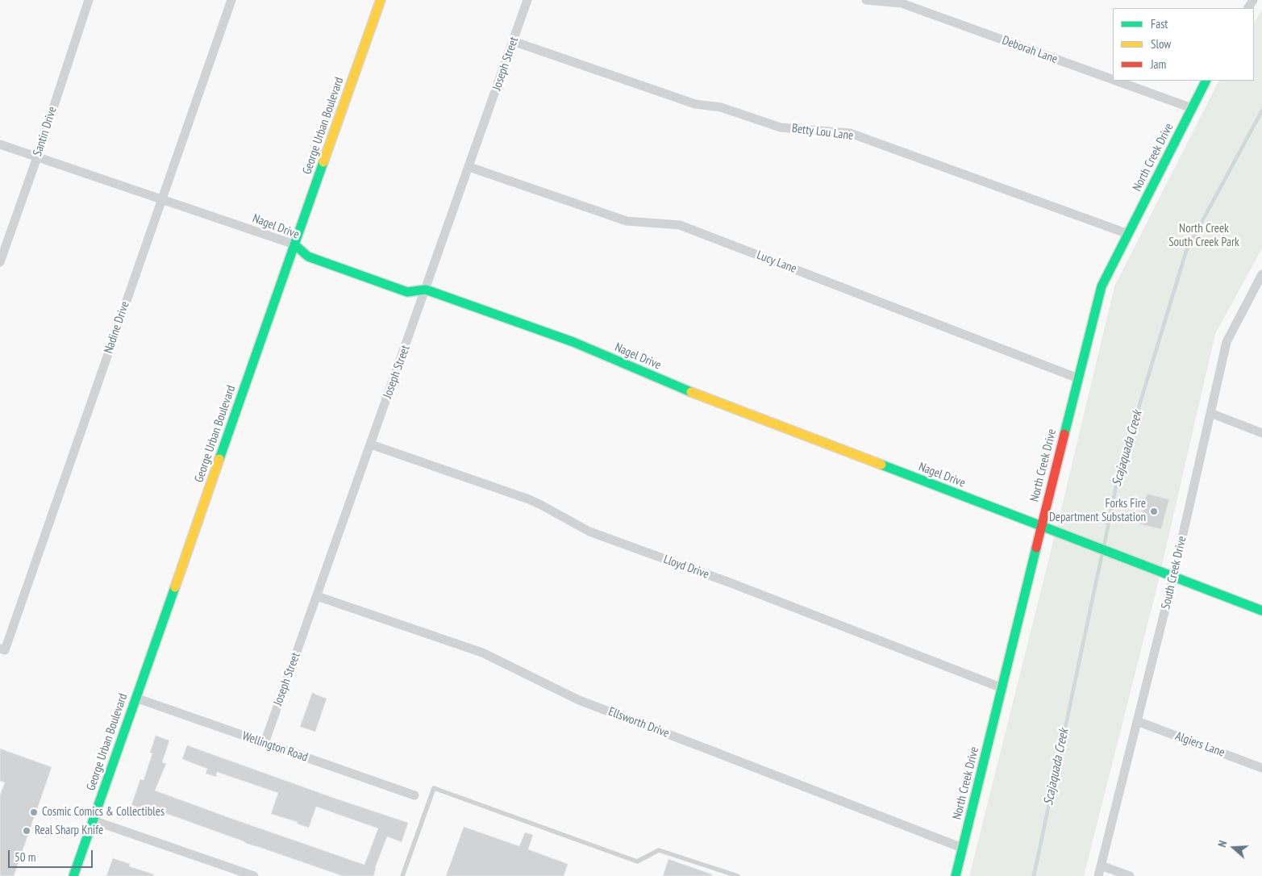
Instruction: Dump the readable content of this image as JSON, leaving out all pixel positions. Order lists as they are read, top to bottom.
{
  "streets": {
    "street": [
      "Deborah Lane",
      "Joseph Street",
      "George Urban Boulevard",
      "Santin Drive",
      "Betty Lou Lane",
      "North Creek Drive",
      "Nagel Drive",
      "Lucy Lane",
      "Nadine Drive",
      "Lloyd Drive",
      "South Creek Drive",
      "Ellsworth Drive",
      "Algiers Lane",
      "Wellington Road"
    ]
  },
  "crossings": [
    ["Deborah Lane", "North Creek Drive"],
    ["Joseph Street", "Betty Lou Lane"],
    ["Joseph Street", "Nagel Drive"],
    ["Joseph Street", "Lucy Lane"],
    ["Joseph Street", "Lloyd Drive"],
    ["Joseph Street", "Ellsworth Drive"],
    ["Joseph Street", "Wellington Road"],
    ["George Urban Boulevard", "Nagel Drive"],
    ["George Urban Boulevard", "Wellington Road"],
    ["Santin Drive", "Nagel Drive"],
    ["Betty Lou Lane", "North Creek Drive"],
    ["North Creek Drive", "Nagel Drive"],
    ["North Creek Drive", "Lucy Lane"],
    ["North Creek Drive", "Lloyd Drive"],
    ["North Creek Drive", "Ellsworth Drive"],
    ["Nagel Drive", "Nadine Drive"],
    ["Nagel Drive", "South Creek Drive"],
    ["South Creek Drive", "Algiers Lane"]
  ],
  "water": ["Scajaquada Creek"],
  "parks": ["North Creek South Creek Park"],
  "places": ["Forks Fire Department Substation", "Cosmic Comics & Collectibles", "Real Sharp Knife"],
  "legend": ["Fast", "Slow", "Jam"],
  "scale_bar": "50 m",
  "north": "left"
}
